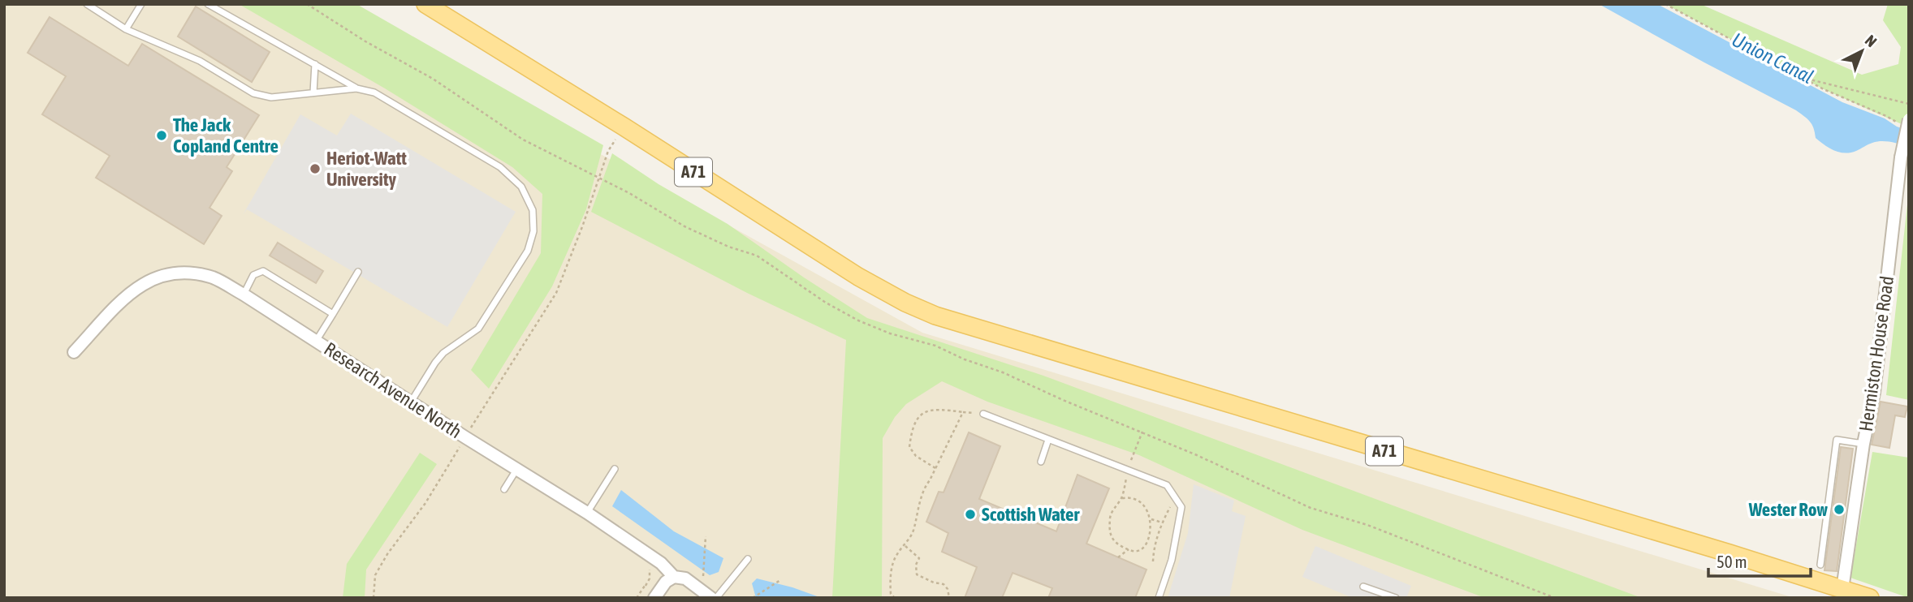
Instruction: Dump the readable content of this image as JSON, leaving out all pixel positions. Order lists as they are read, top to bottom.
{
  "streets": {
    "main road": ["A71"],
    "street": ["Hermiston House Road", "Research Avenue North"]
  },
  "crossings": [
    ["A71", "Hermiston House Road"]
  ],
  "water": ["Union Canal"],
  "places": [
    "The Jack Copland Centre",
    "Heriot-Watt University",
    "Wester Row",
    "Scottish Water"
  ],
  "scale_bar": "50 m",
  "north": "top right"
}
